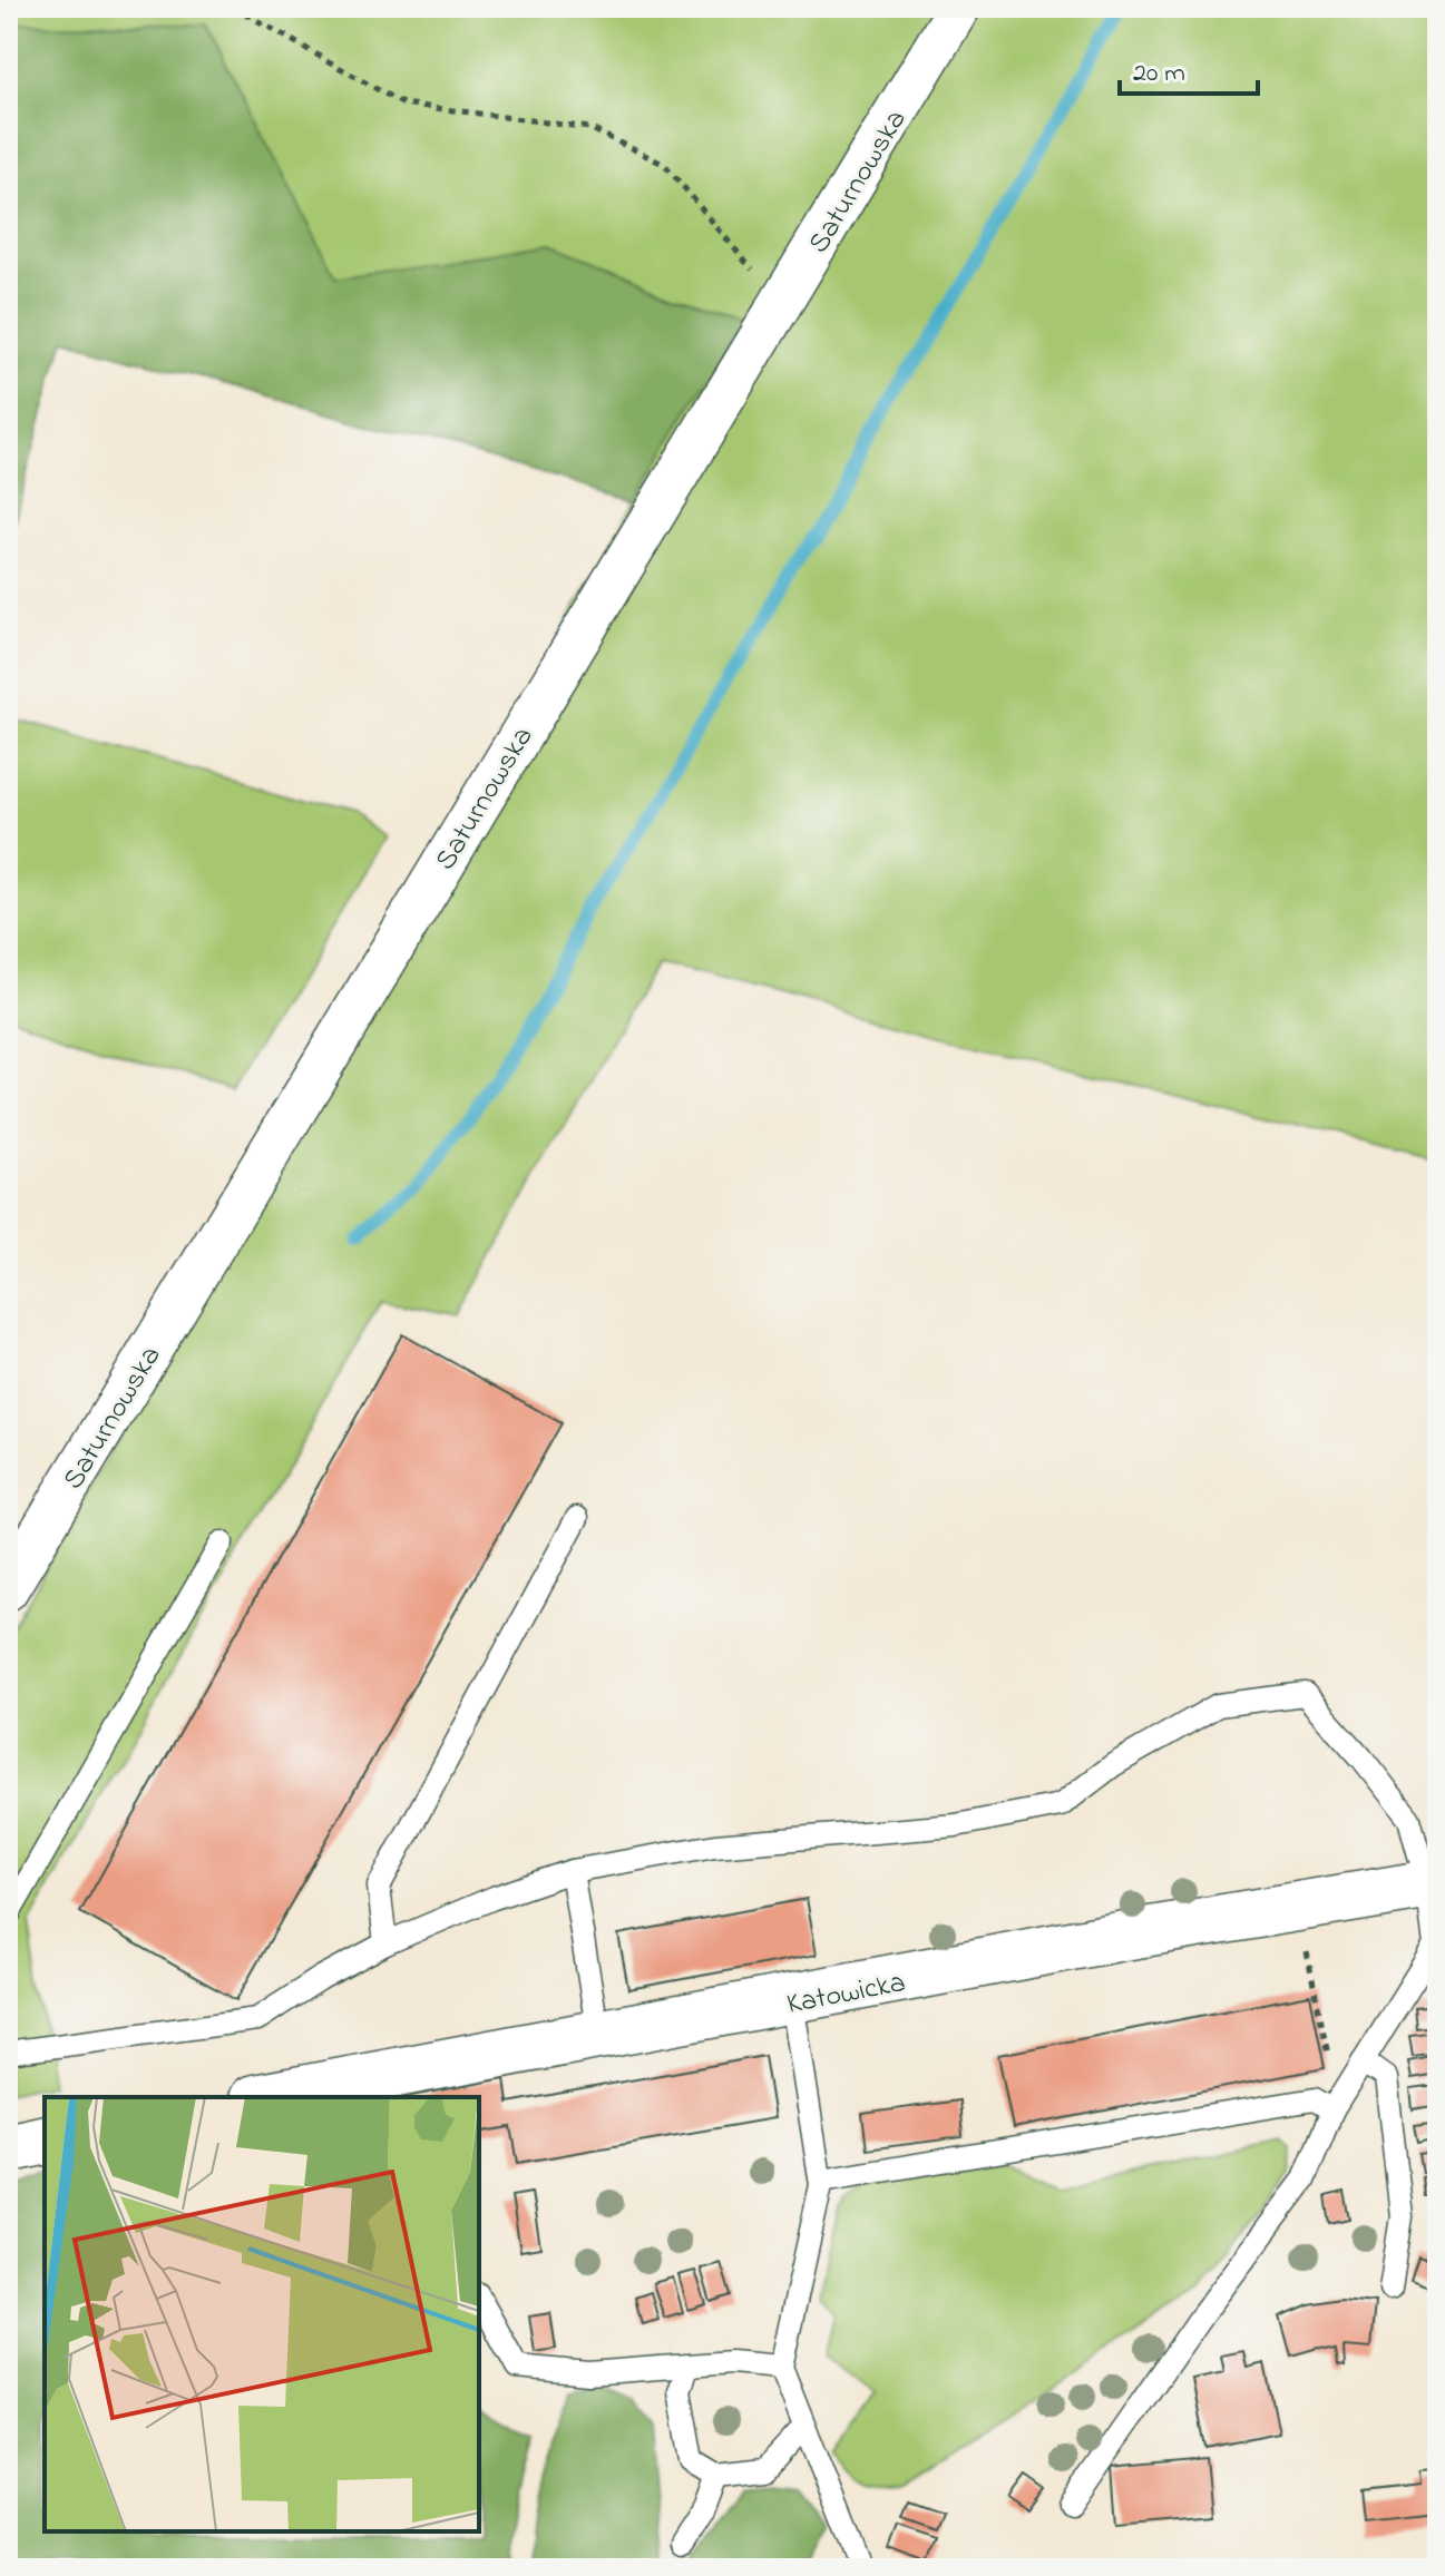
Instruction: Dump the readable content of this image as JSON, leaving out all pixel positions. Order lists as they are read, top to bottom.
{
  "streets": {
    "street": ["Saturnowska", "Katowicka"]
  },
  "scale_bar": "20 m"
}
